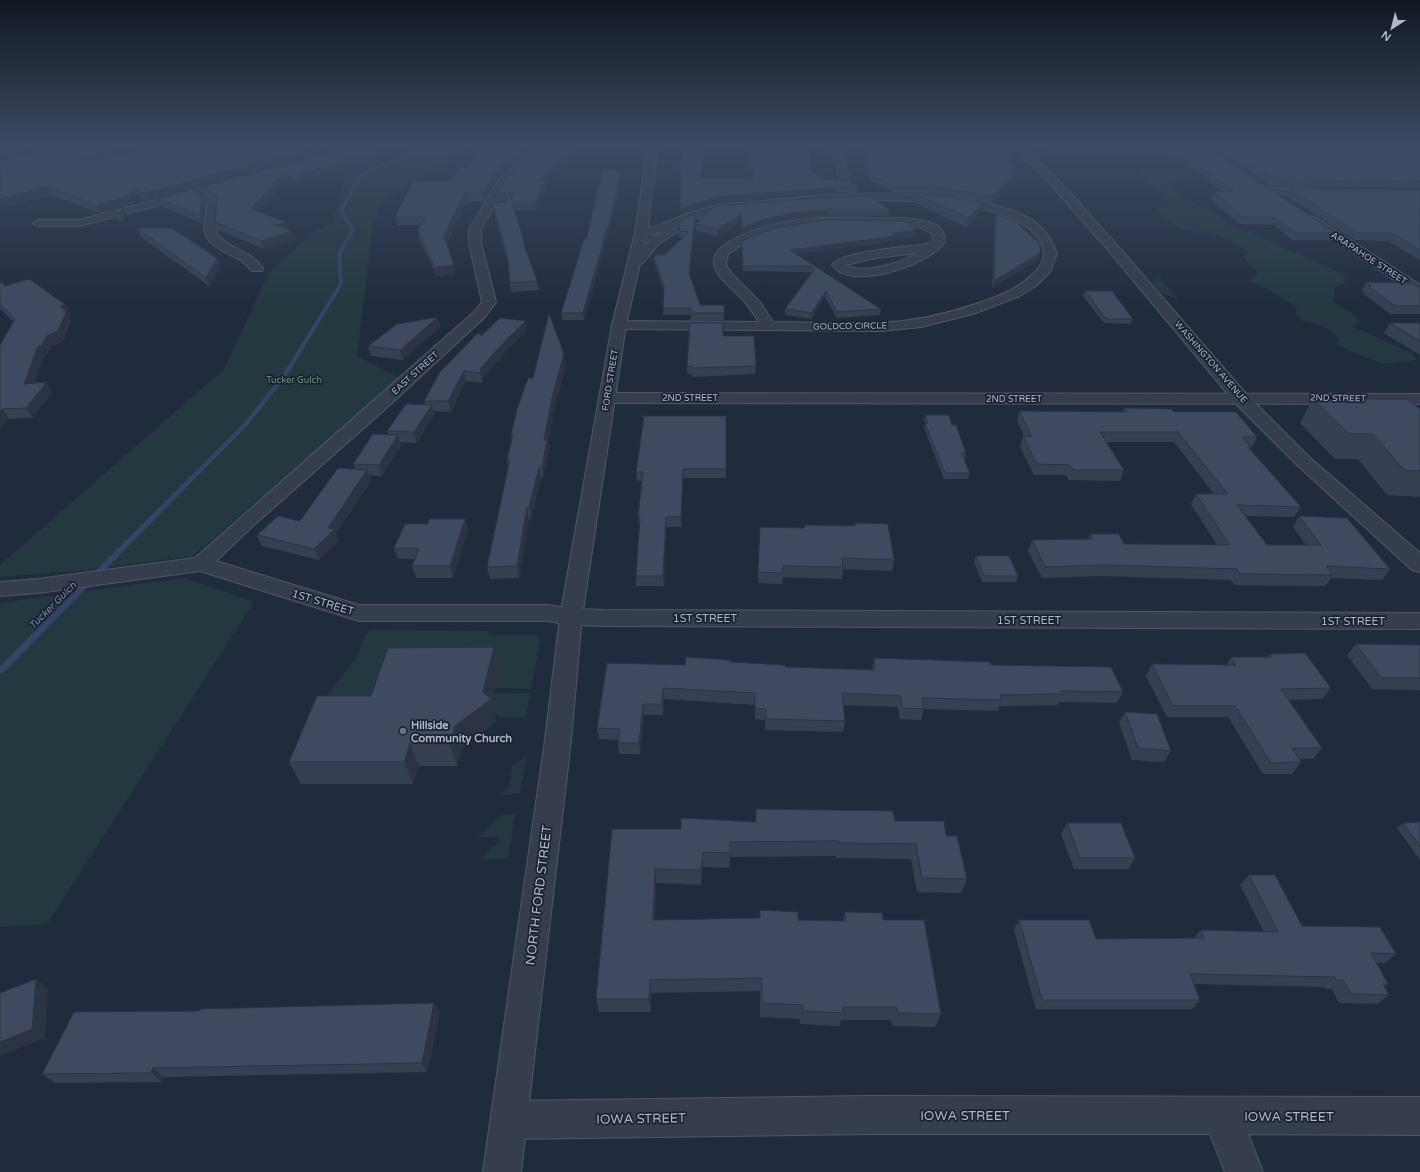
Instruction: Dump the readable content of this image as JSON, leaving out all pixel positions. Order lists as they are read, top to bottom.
{
  "streets": {
    "street": [
      "ARAPAHOE STREET",
      "GOLDCO CIRCLE",
      "WASHINGTON AVENUE",
      "EAST STREET",
      "FORD STREET",
      "2ND STREET",
      "1ST STREET",
      "NORTH FORD STREET",
      "IOWA STREET"
    ]
  },
  "crossings": [
    ["GOLDCO CIRCLE", "FORD STREET"],
    ["WASHINGTON AVENUE", "2ND STREET"],
    ["EAST STREET", "1ST STREET"],
    ["FORD STREET", "2ND STREET"],
    ["FORD STREET", "1ST STREET"],
    ["FORD STREET", "NORTH FORD STREET"],
    ["1ST STREET", "NORTH FORD STREET"],
    ["NORTH FORD STREET", "IOWA STREET"]
  ],
  "water": ["Tucker Gulch"],
  "parks": ["Tucker Gulch"],
  "places": ["Hillside Community Church"],
  "north": "bottom left"
}
